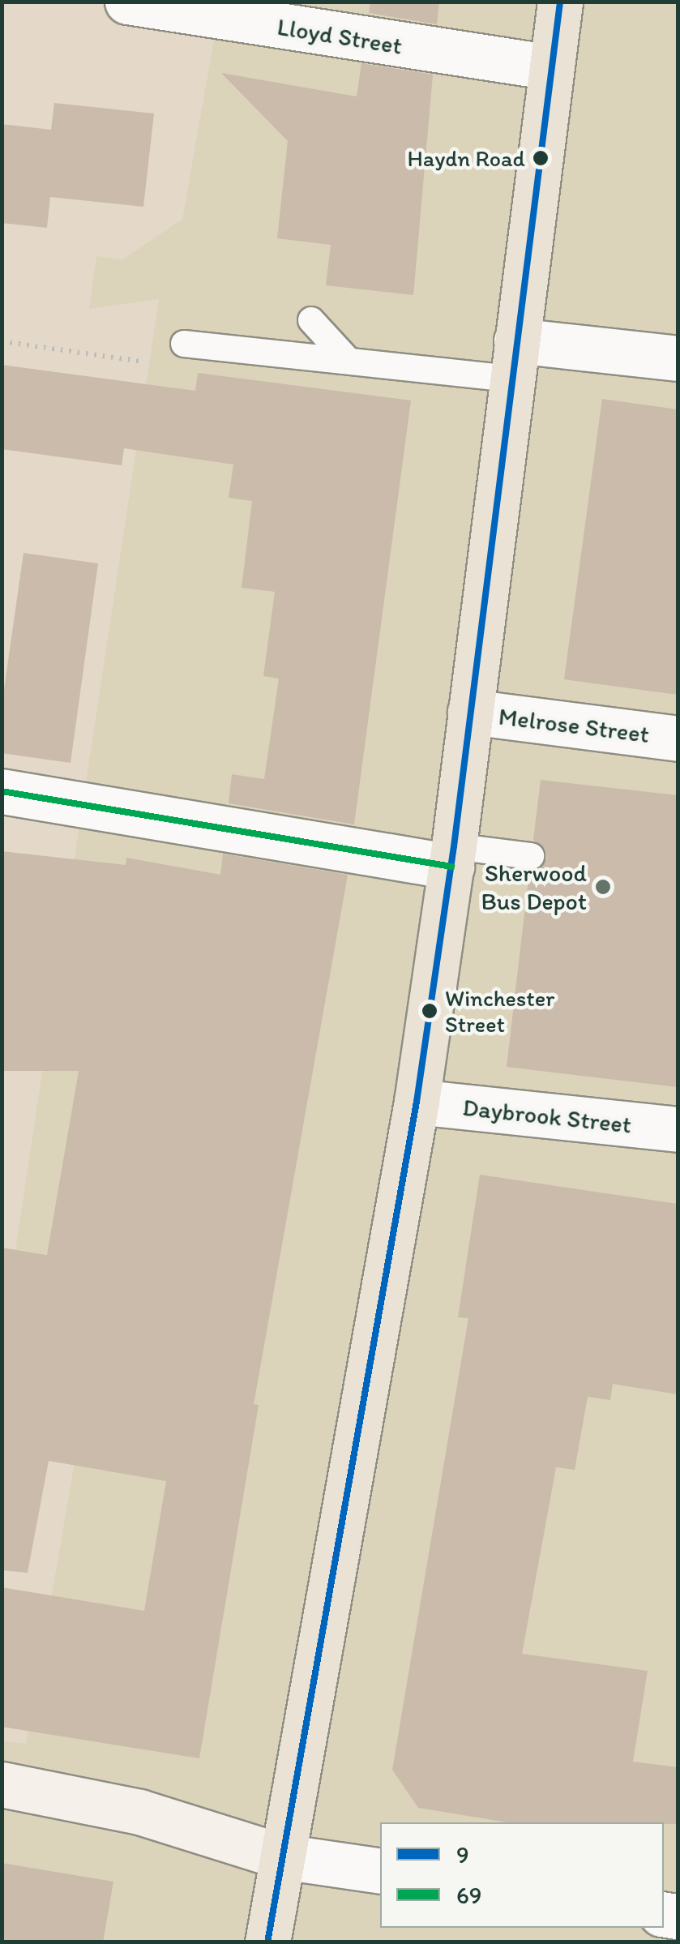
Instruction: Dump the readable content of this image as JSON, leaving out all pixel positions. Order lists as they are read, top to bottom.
{
  "streets": {
    "street": ["Lloyd Street", "Melrose Street", "Daybrook Street"]
  },
  "places": ["Haydn Road", "Sherwood Bus Depot", "Winchester Street"],
  "lines": ["transit line 9", "transit line 69"],
  "legend": ["9", "69"]
}
